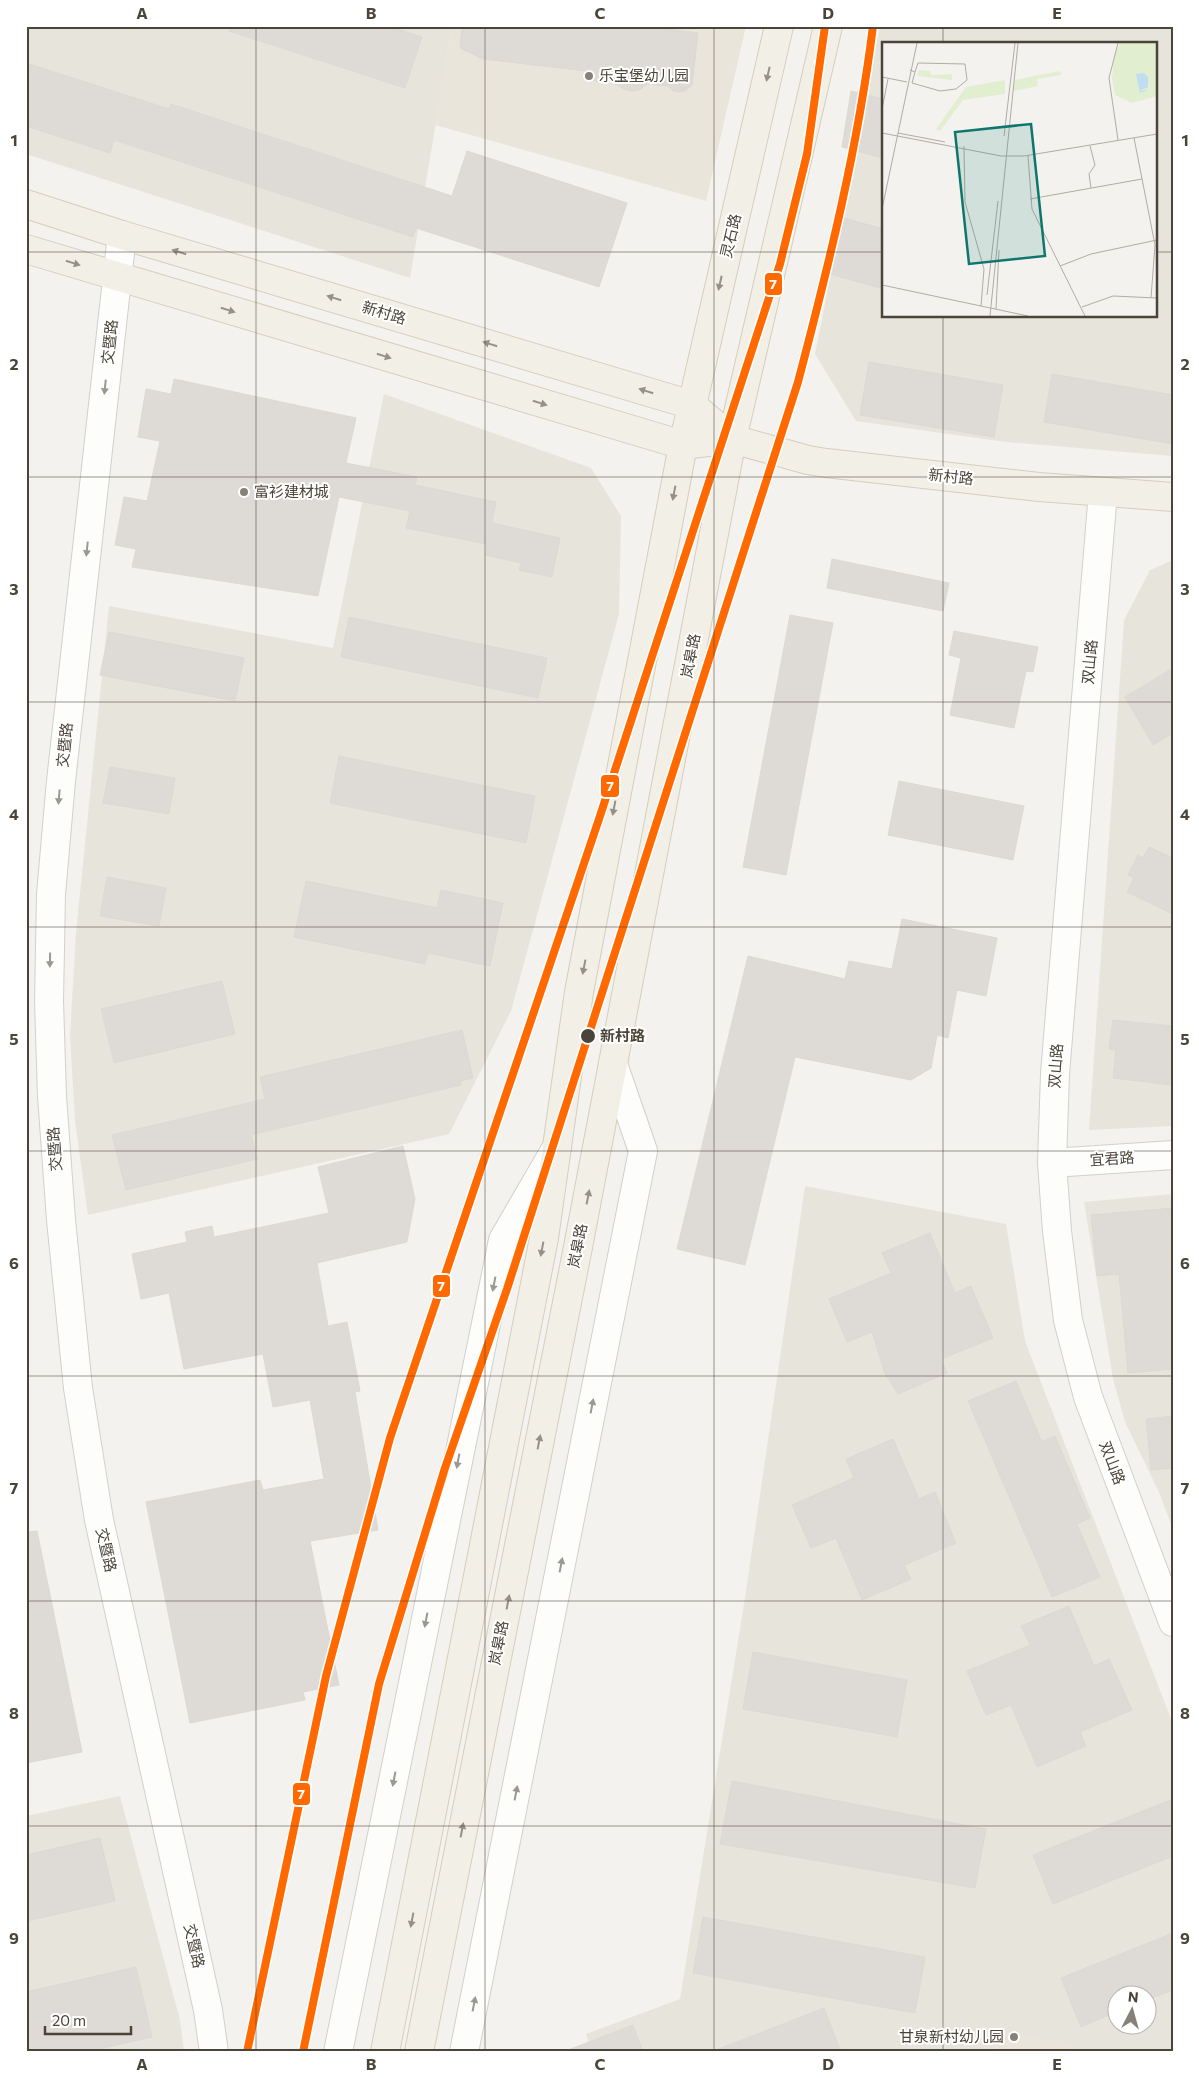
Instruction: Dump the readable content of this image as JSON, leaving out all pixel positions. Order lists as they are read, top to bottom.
{
  "streets": {
    "main road": ["灵石路", "新村路", "岚皋路"],
    "street": ["交暨路", "双山路", "宜君路"]
  },
  "crossings": [
    ["灵石路", "新村路"],
    ["新村路", "交暨路"],
    ["新村路", "岚皋路"],
    ["新村路", "双山路"],
    ["双山路", "宜君路"]
  ],
  "one_way": ["交暨路"],
  "places": [
    "乐宝堡幼儿园",
    "富衫建材城",
    "新村路",
    "甘泉新村幼儿园"
  ],
  "lines": ["transit line 7"],
  "scale_bar": "20 m",
  "north": "top",
  "grid": {
    "columns": [
      "A",
      "B",
      "C",
      "D",
      "E"
    ],
    "rows": [
      "1",
      "2",
      "3",
      "4",
      "5",
      "6",
      "7",
      "8",
      "9"
    ]
  }
}
